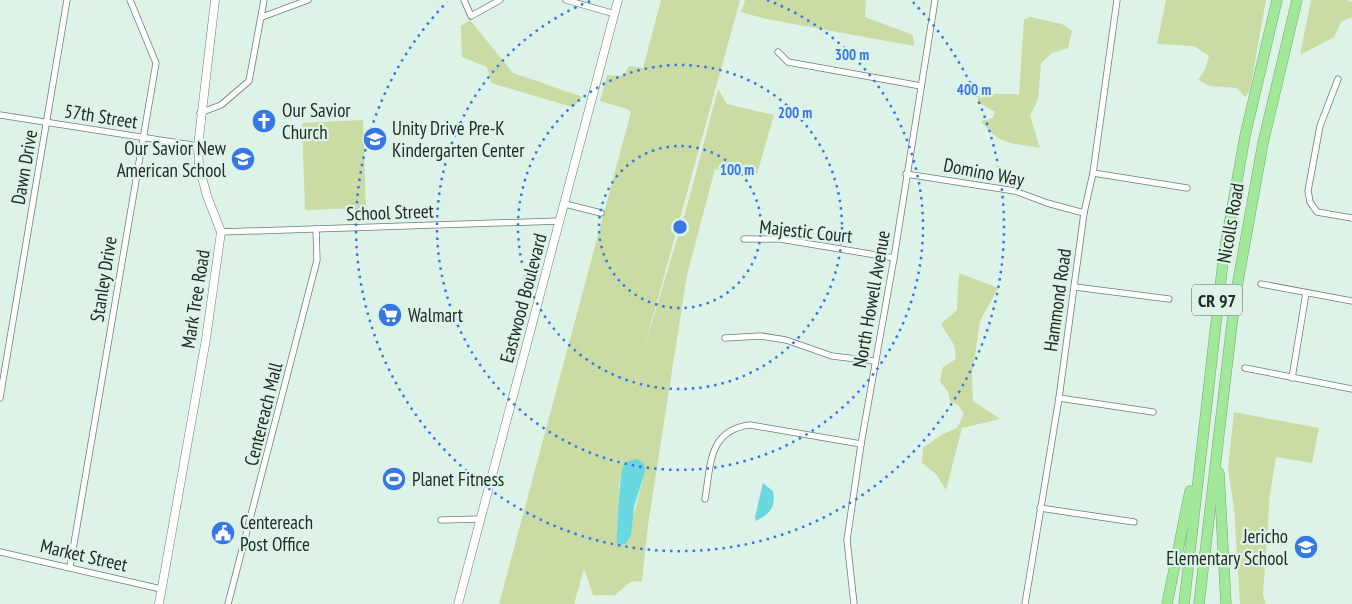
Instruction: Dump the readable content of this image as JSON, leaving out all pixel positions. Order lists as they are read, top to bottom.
{
  "streets": {
    "highway": ["Nicolls Road", "CR 97"],
    "street": [
      "57th Street",
      "Dawn Drive",
      "Domino Way",
      "School Street",
      "Majestic Court",
      "Stanley Drive",
      "Eastwood Boulevard",
      "Mark Tree Road",
      "North Howell Avenue",
      "Hammond Road",
      "Centereach Mall",
      "Market Street"
    ]
  },
  "crossings": [
    ["57th Street", "Dawn Drive"],
    ["57th Street", "Stanley Drive"],
    ["57th Street", "Mark Tree Road"],
    ["Domino Way", "North Howell Avenue"],
    ["Domino Way", "Hammond Road"],
    ["School Street", "Eastwood Boulevard"],
    ["School Street", "Mark Tree Road"],
    ["School Street", "Centereach Mall"],
    ["Majestic Court", "North Howell Avenue"],
    ["Stanley Drive", "Market Street"],
    ["Mark Tree Road", "Market Street"]
  ],
  "places": {
    "church": ["Our Savior Church"],
    "school or university": ["Unity Drive Pre-K Kindergarten Center", "Our Savior New American School", "Jericho Elementary School"],
    "supermarket": ["Walmart"],
    "sports": ["Planet Fitness"],
    "public building": ["Centereach Post Office"]
  },
  "rings": [
    "300 m",
    "400 m",
    "200 m",
    "100 m"
  ]
}
